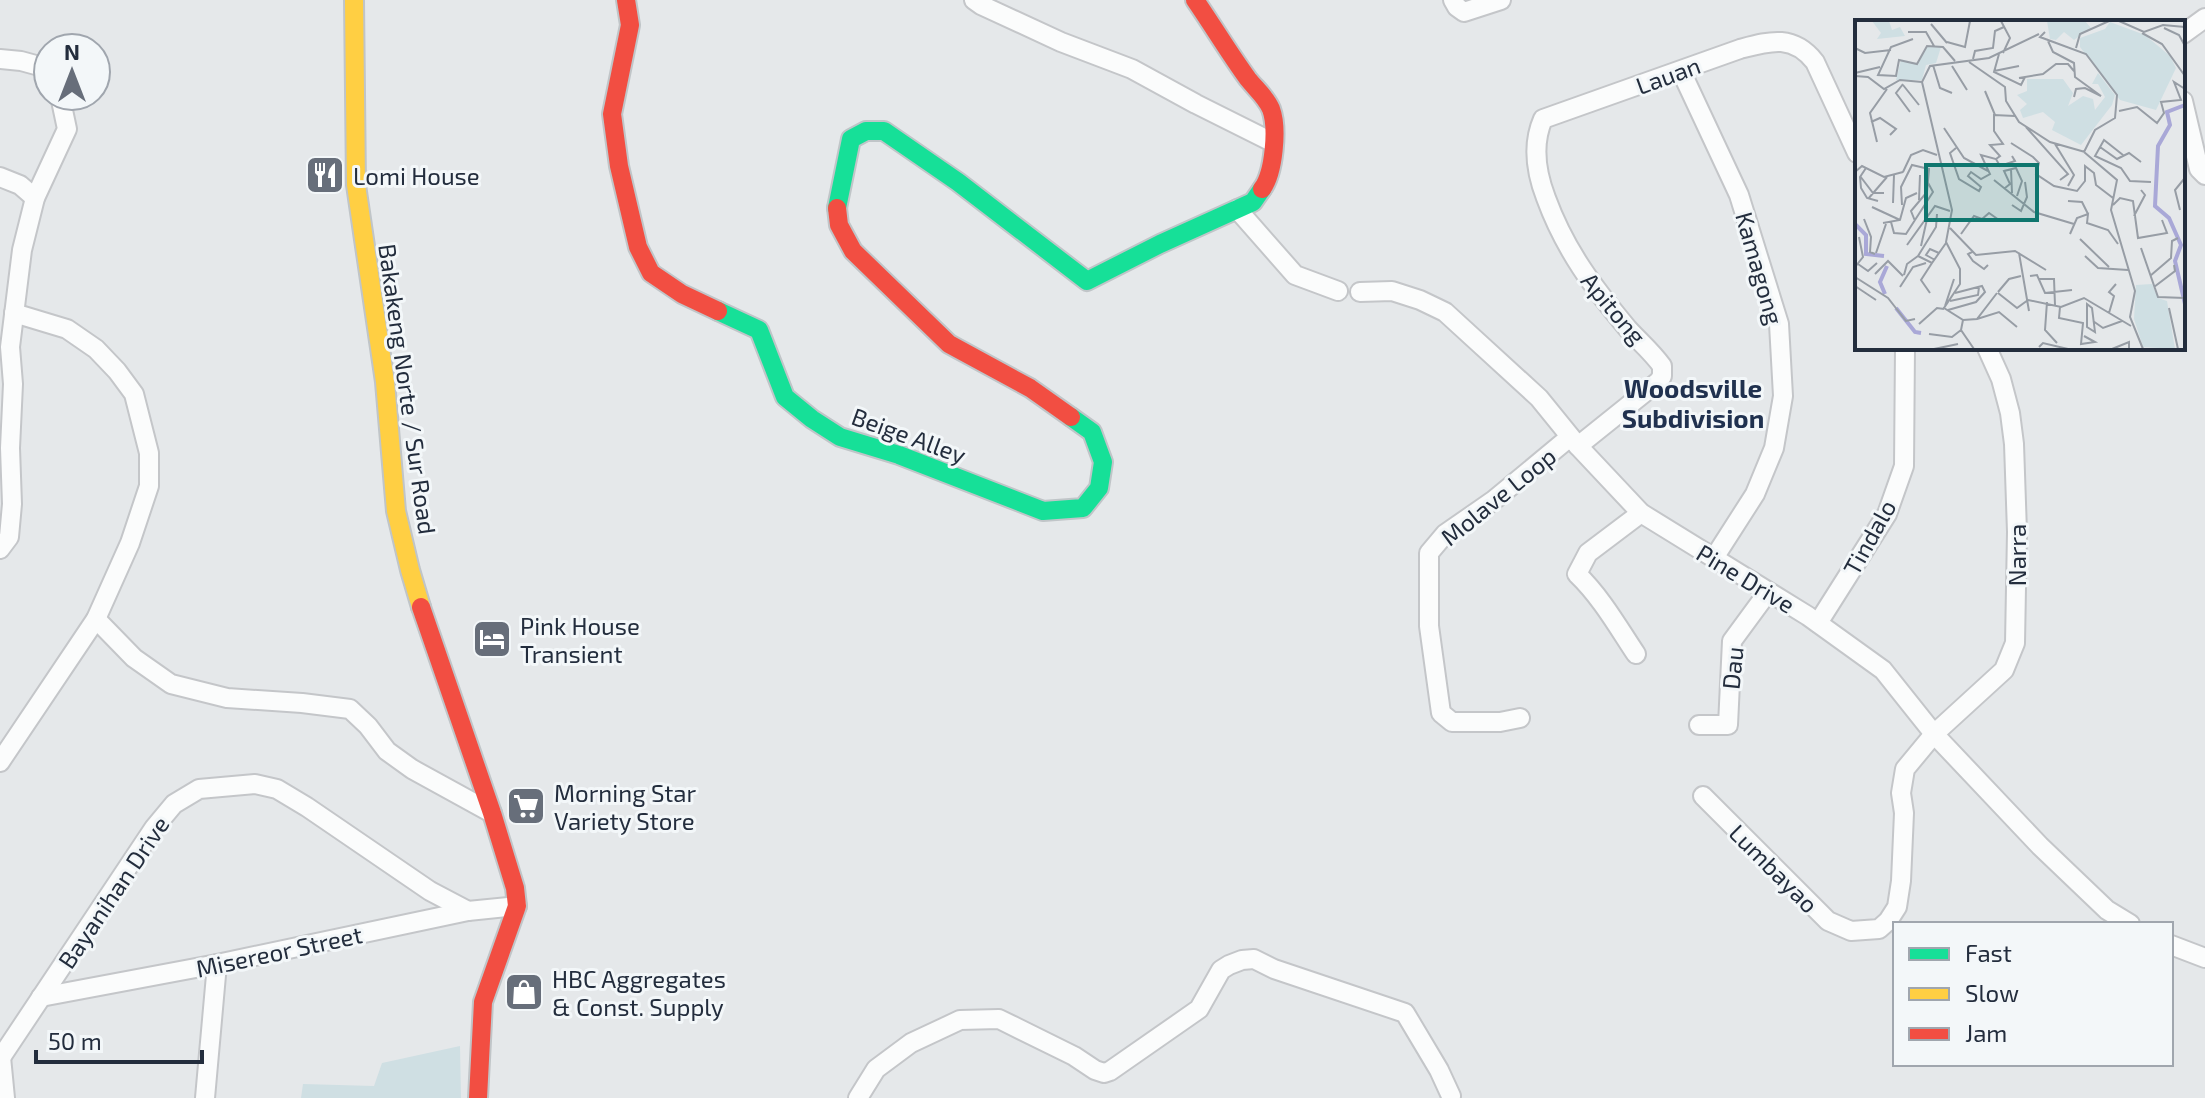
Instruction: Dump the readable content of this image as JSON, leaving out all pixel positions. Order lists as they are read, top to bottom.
{
  "streets": {
    "street": [
      "Lauan",
      "Kamagong",
      "Apitong",
      "Bakakeng Norte / Sur Road",
      "Beige Alley",
      "Molave Loop",
      "Tindalo",
      "Narra",
      "Pine Drive",
      "Dau",
      "Lumbayao",
      "Bayanihan Drive",
      "Misereor Street"
    ]
  },
  "crossings": [
    ["Lauan", "Kamagong"],
    ["Lauan", "Apitong"],
    ["Kamagong", "Pine Drive"],
    ["Apitong", "Molave Loop"],
    ["Apitong", "Pine Drive"],
    ["Bakakeng Norte / Sur Road", "Misereor Street"],
    ["Molave Loop", "Pine Drive"],
    ["Tindalo", "Pine Drive"],
    ["Narra", "Pine Drive"],
    ["Narra", "Lumbayao"],
    ["Pine Drive", "Dau"],
    ["Pine Drive", "Lumbayao"],
    ["Bayanihan Drive", "Misereor Street"]
  ],
  "districts": ["Woodsville Subdivision"],
  "places": {
    "restaurant": ["Lomi House"],
    "hotel": ["Pink House Transient"],
    "supermarket": ["Morning Star Variety Store"],
    "shop": ["HBC Aggregates & Const. Supply"]
  },
  "legend": ["Fast", "Slow", "Jam"],
  "scale_bar": "50 m",
  "north": "top"
}
